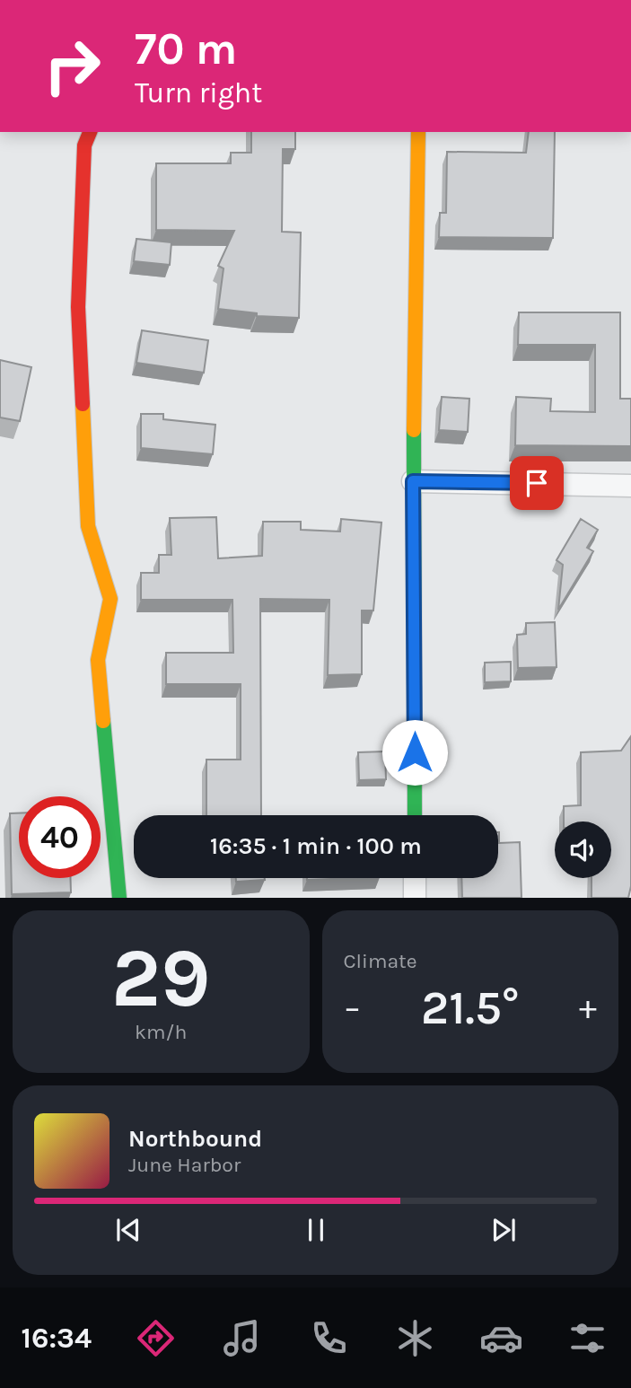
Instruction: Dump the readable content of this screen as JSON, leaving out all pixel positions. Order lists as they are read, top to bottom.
{
  "page": {
    "turn": ["70 m", "Turn right"],
    "limit": "40",
    "trip": "16:35 · 1 min · 100 m",
    "tile": [
      ["29", "km/h"],
      "Climate"
    ],
    "heat": ["−", "21.5°", "+"],
    "song": ["Northbound", "June Harbor"],
    "tabs": "16:34"
  }
}
